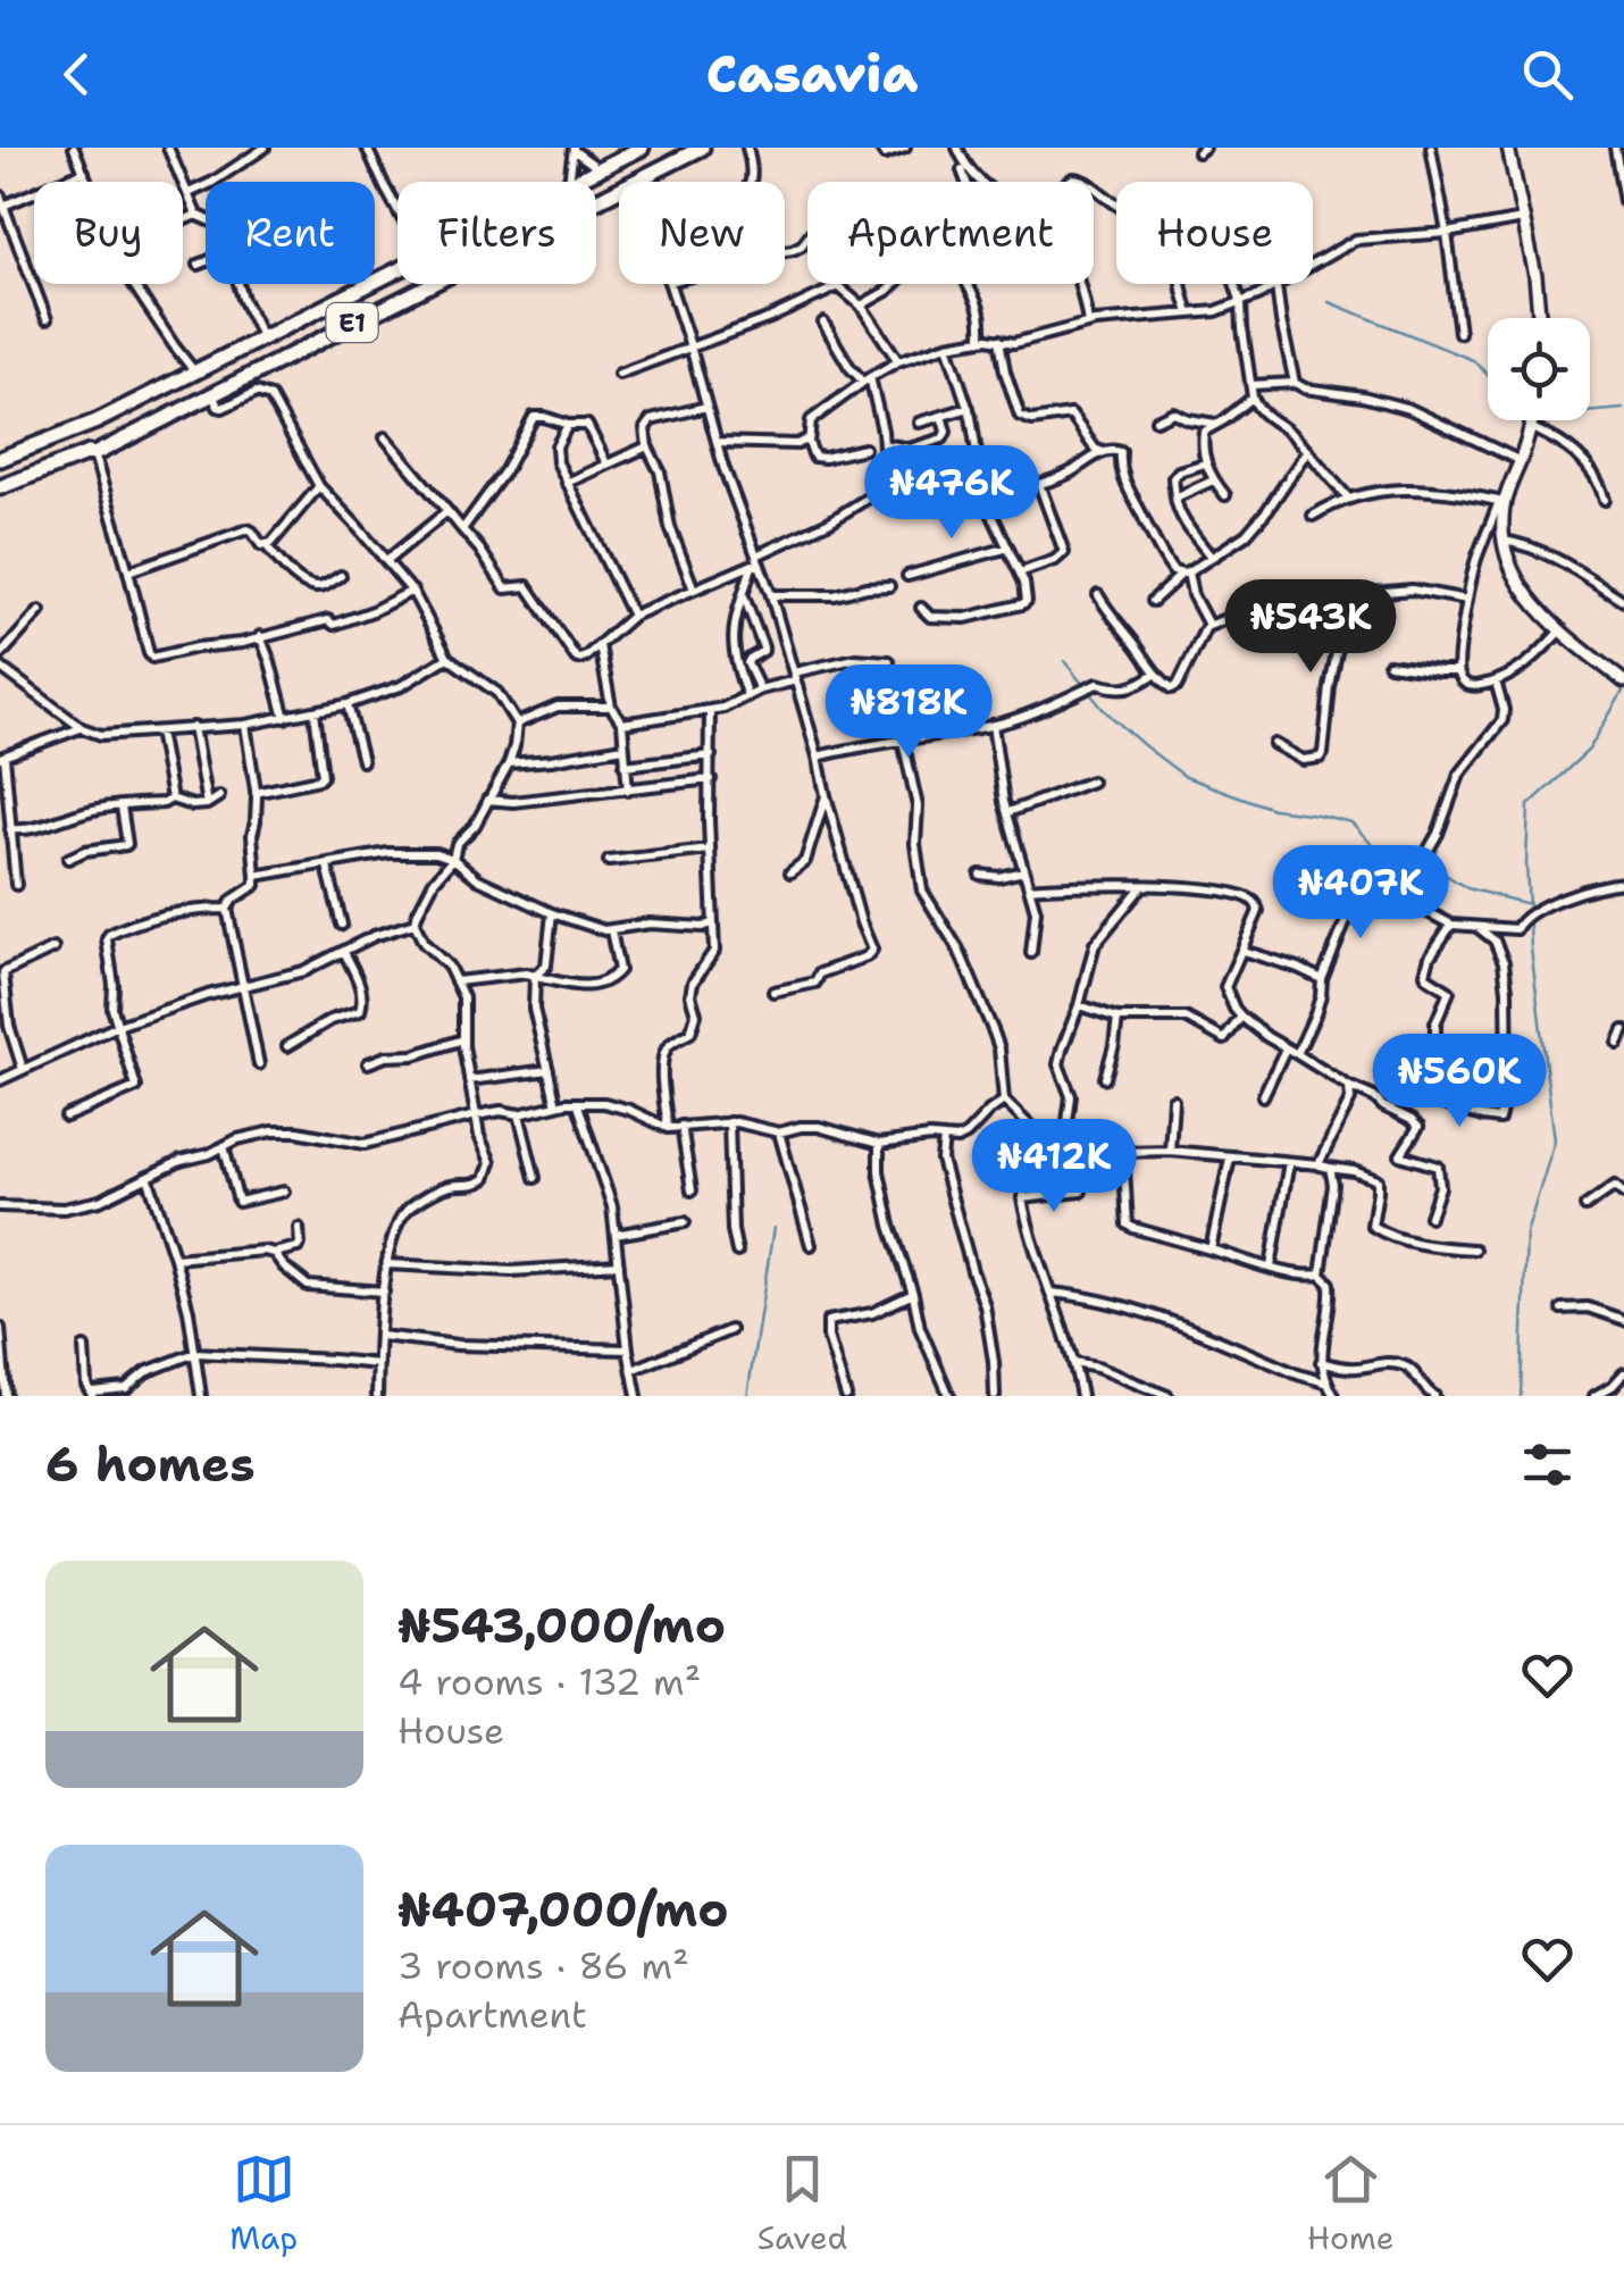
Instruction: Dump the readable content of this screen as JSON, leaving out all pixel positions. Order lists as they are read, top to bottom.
{
  "streets": {
    "highway": ["E1"]
  },
  "page": {
    "header": "Casavia",
    "chip": [
      "Buy",
      "Rent",
      "Filters",
      "New",
      "Apartment",
      "House"
    ],
    "price": [
      "₦476K",
      "₦543K",
      "₦818K",
      "₦407K",
      "₦560K",
      "₦412K"
    ],
    "heading": "6 homes",
    "list": [
      {
        "name": "₦543,000/mo",
        "note": "4 rooms · 132 m² · House"
      },
      {
        "name": "₦407,000/mo",
        "note": "3 rooms · 86 m² · Apartment"
      }
    ],
    "tabs": ["Map", "Saved", "Home"]
  }
}
